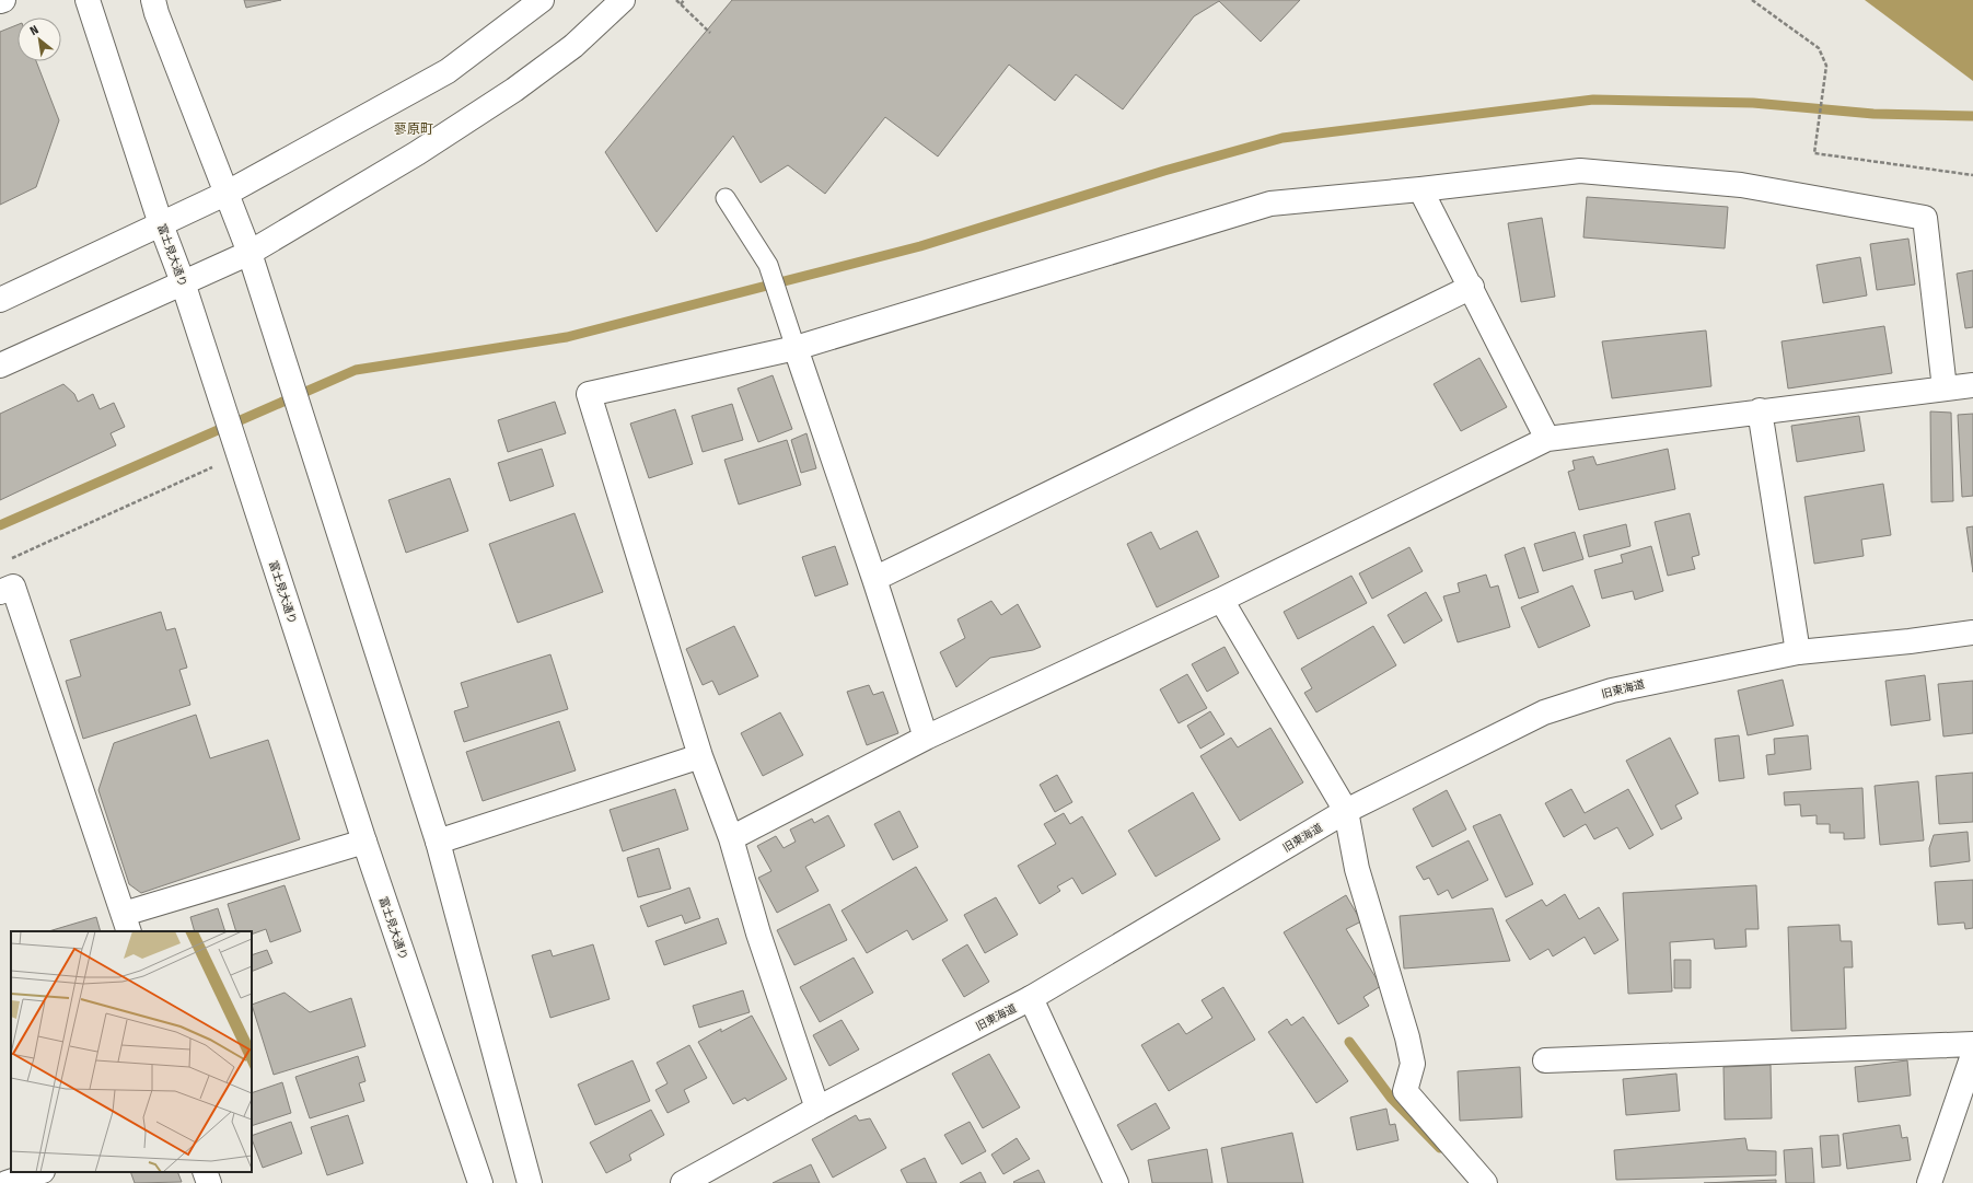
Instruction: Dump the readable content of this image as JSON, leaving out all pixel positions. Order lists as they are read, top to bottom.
{
  "streets": {
    "street": ["富士見大通り", "旧東海道"]
  },
  "districts": ["蓼原町"],
  "north": "top left"
}
